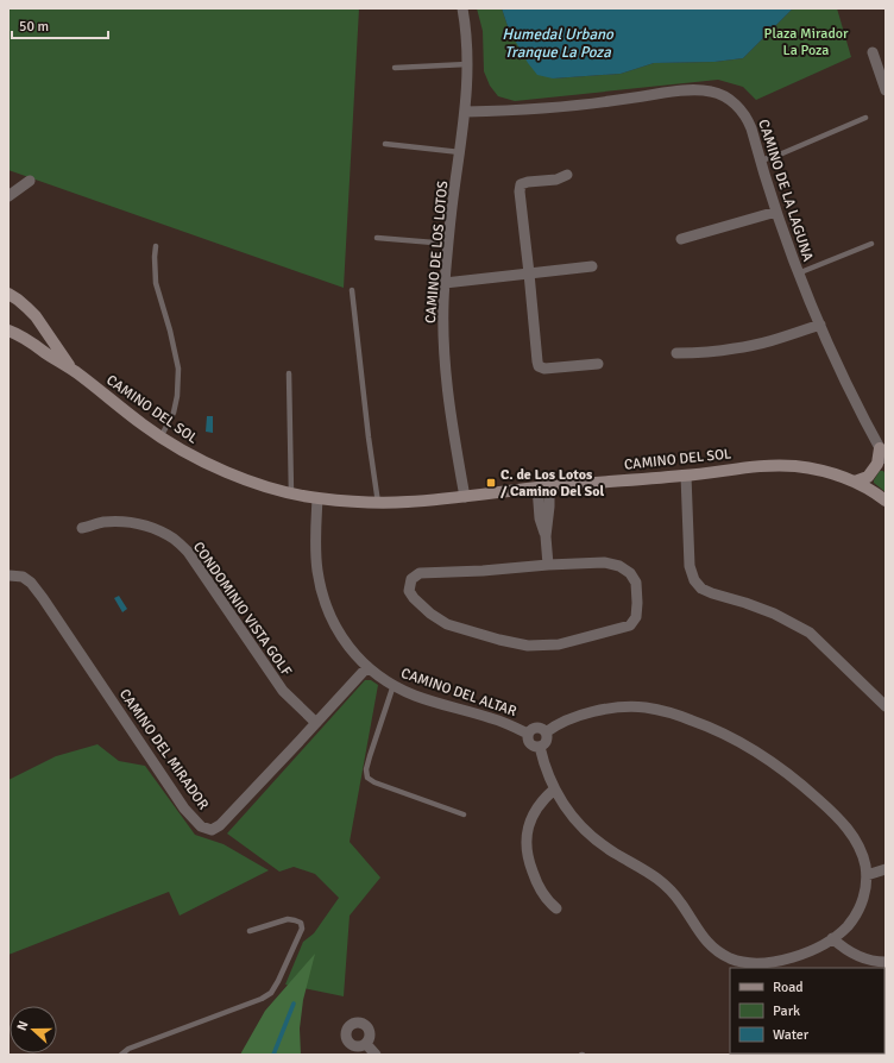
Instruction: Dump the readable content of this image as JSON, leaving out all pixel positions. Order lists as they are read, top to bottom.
{
  "streets": {
    "street": [
      "CAMINO DE LA LAGUNA",
      "CAMINO DE LOS LOTOS",
      "CAMINO DEL SOL",
      "CONDOMINIO VISTA GOLF",
      "CAMINO DEL ALTAR",
      "CAMINO DEL MIRADOR"
    ]
  },
  "crossings": [
    ["CAMINO DE LA LAGUNA", "CAMINO DE LOS LOTOS"],
    ["CAMINO DE LOS LOTOS", "CAMINO DEL SOL"],
    ["CAMINO DEL SOL", "CAMINO DEL ALTAR"],
    ["CONDOMINIO VISTA GOLF", "CAMINO DEL MIRADOR"],
    ["CAMINO DEL ALTAR", "CAMINO DEL MIRADOR"]
  ],
  "water": ["Humedal Urbano Tranque La Poza"],
  "parks": ["Plaza Mirador La Poza"],
  "places": {
    "transit": ["C. de Los Lotos / Camino Del Sol"]
  },
  "legend": ["Road", "Park", "Water"],
  "scale_bar": "50 m",
  "north": "left"
}
